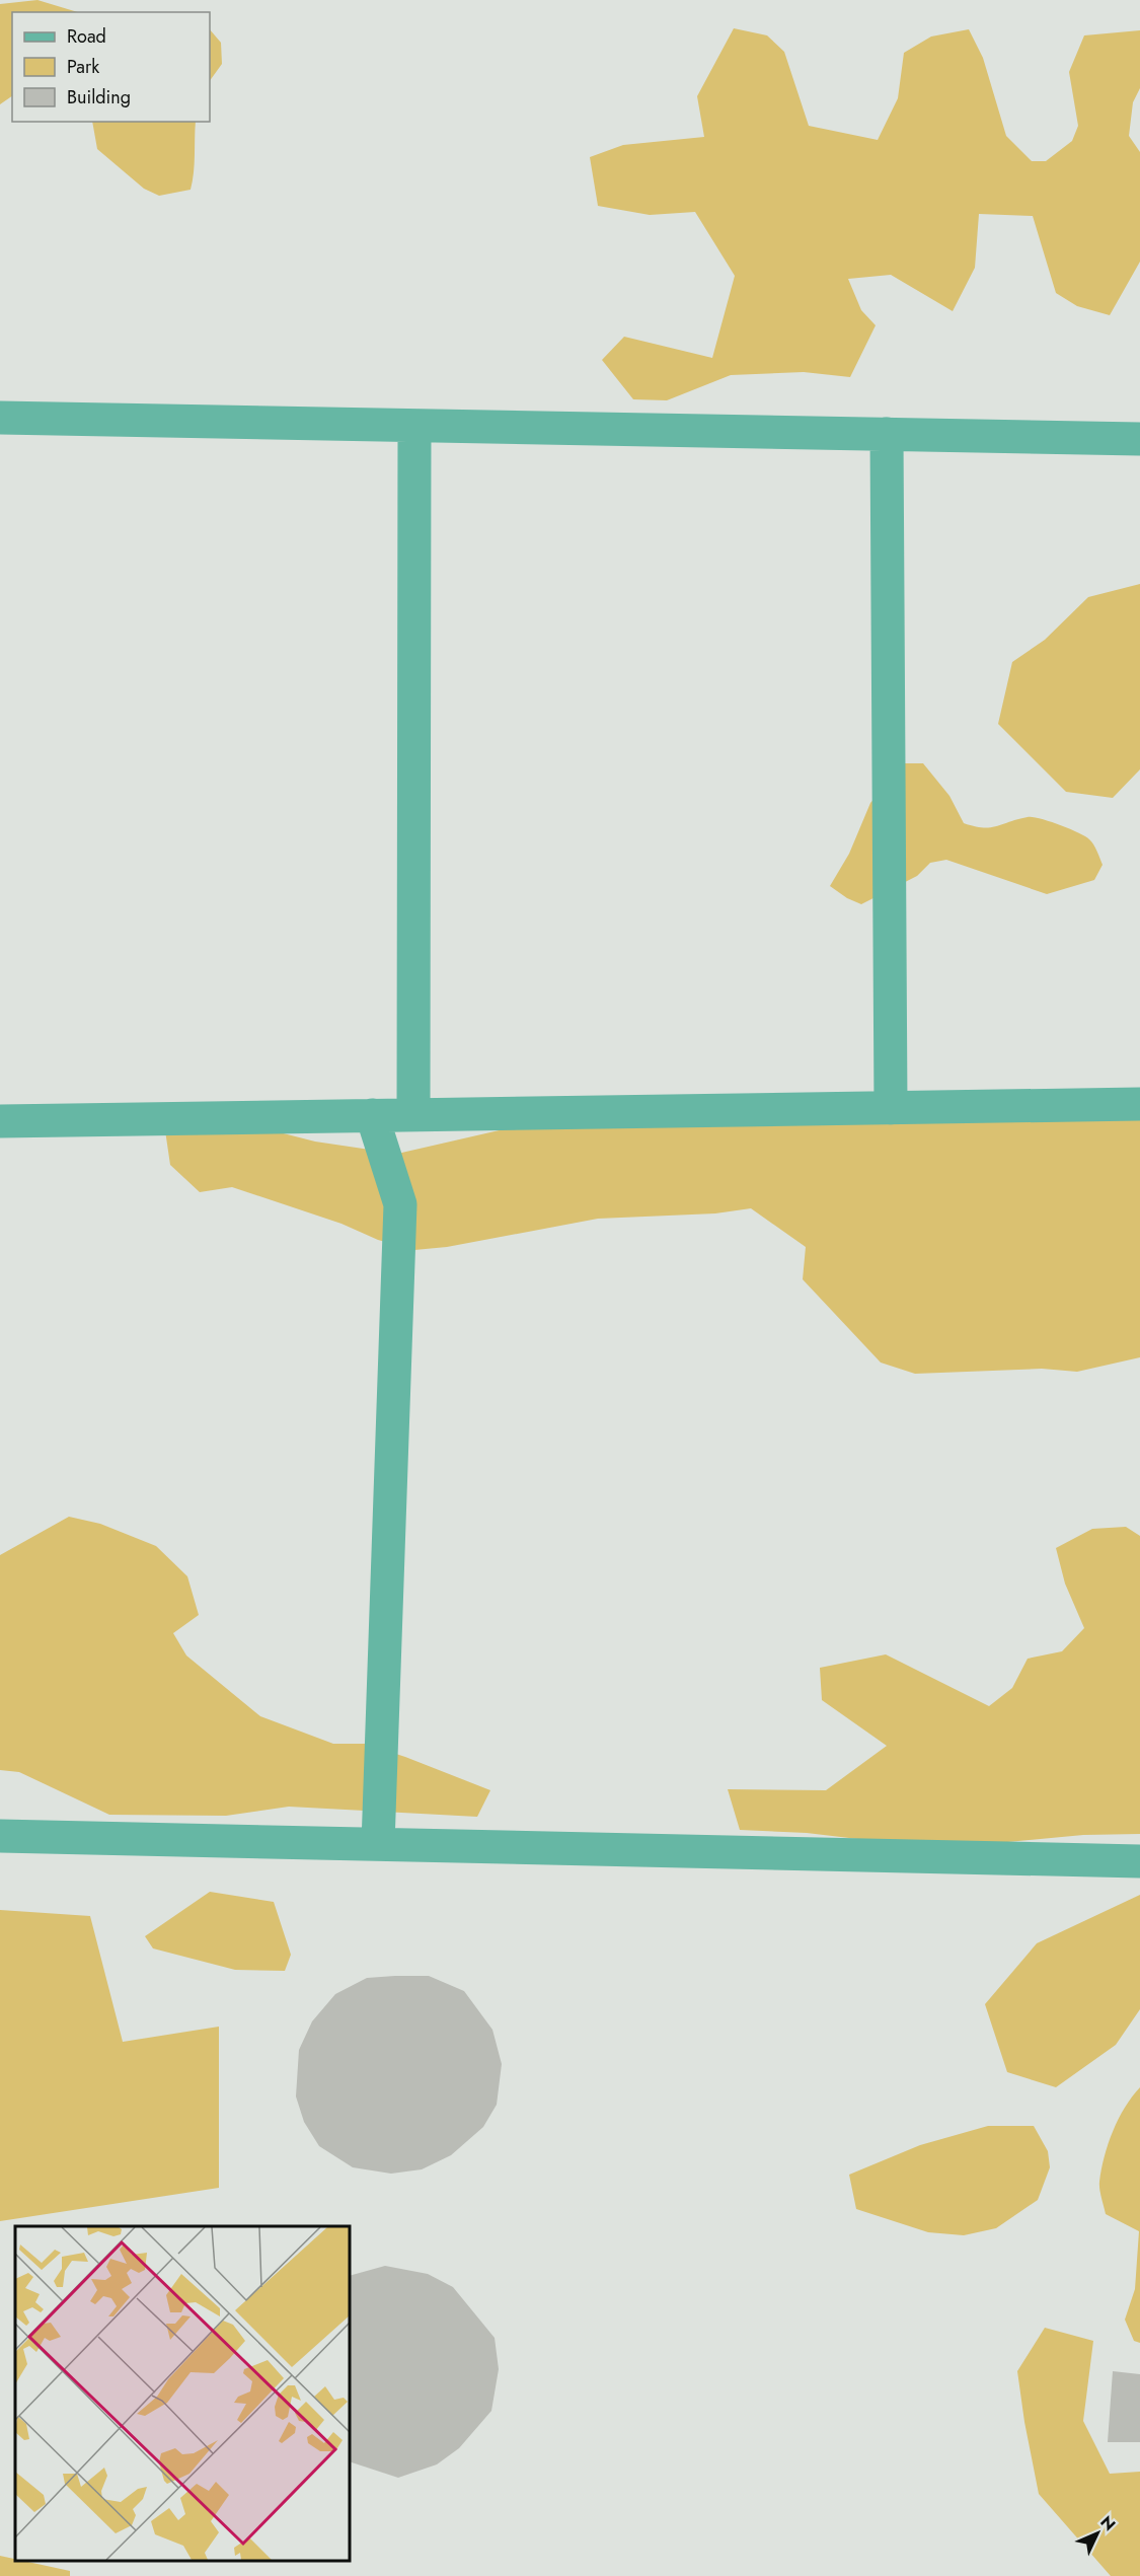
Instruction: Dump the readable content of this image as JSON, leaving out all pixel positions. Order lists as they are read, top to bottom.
{
  "legend": ["Road", "Park", "Building"],
  "north": "top right"
}
